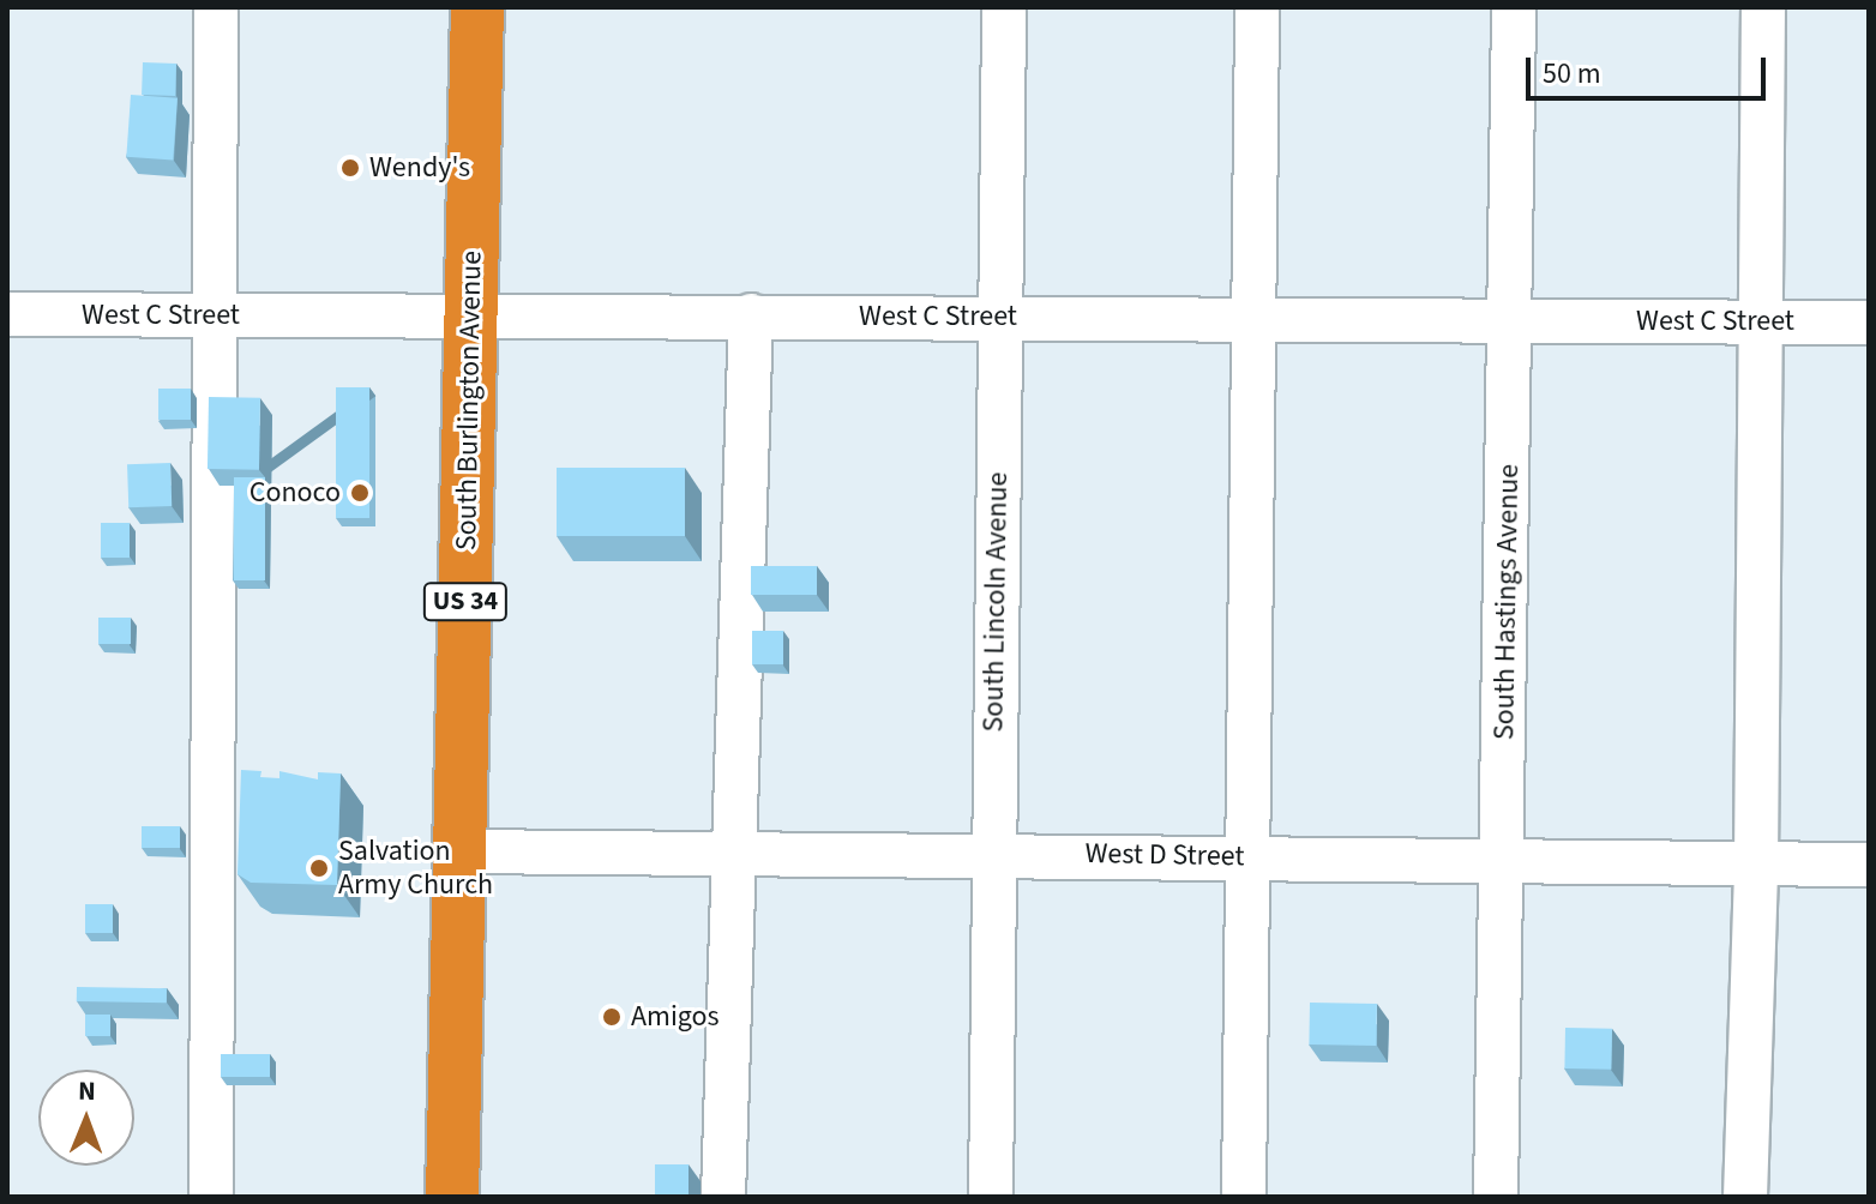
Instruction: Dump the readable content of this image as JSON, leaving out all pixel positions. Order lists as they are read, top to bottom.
{
  "streets": {
    "highway": ["South Burlington Avenue", "US 34"],
    "street": [
      "West C Street",
      "South Lincoln Avenue",
      "South Hastings Avenue",
      "West D Street"
    ]
  },
  "crossings": [
    ["West C Street", "South Burlington Avenue"],
    ["West C Street", "South Lincoln Avenue"],
    ["West C Street", "South Hastings Avenue"],
    ["South Burlington Avenue", "West D Street"],
    ["South Lincoln Avenue", "West D Street"],
    ["South Hastings Avenue", "West D Street"]
  ],
  "places": [
    "Wendy's",
    "Conoco",
    "Salvation Army Church",
    "Amigos"
  ],
  "scale_bar": "50 m",
  "north": "top"
}
